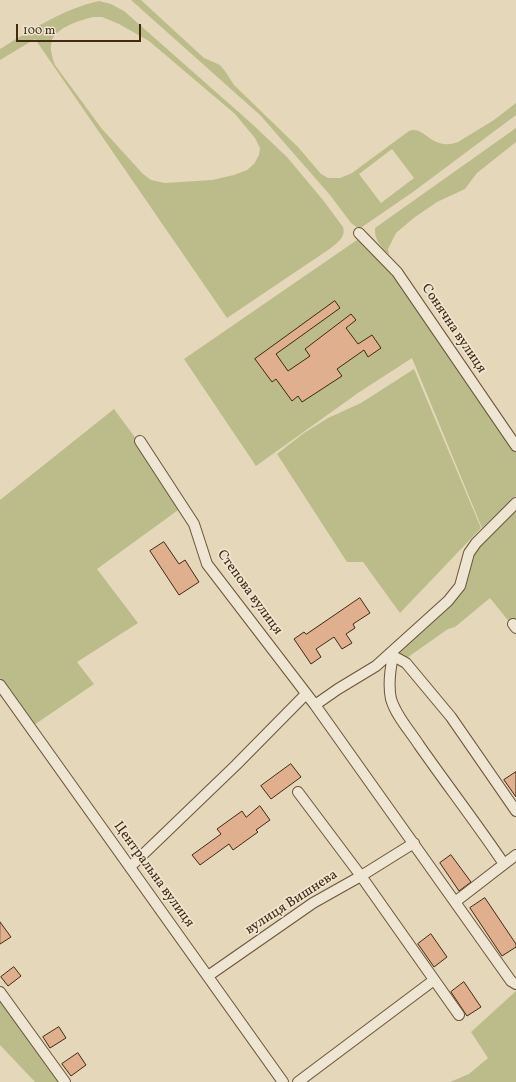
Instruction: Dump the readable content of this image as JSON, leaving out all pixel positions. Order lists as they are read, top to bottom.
{
  "streets": {
    "street": [
      "Сонячна вулиця",
      "Степова вулиця",
      "Центральна вулиця",
      "вулиця Вишнева"
    ]
  },
  "crossings": [
    ["Степова вулиця", "вулиця Вишнева"],
    ["Центральна вулиця", "вулиця Вишнева"]
  ],
  "scale_bar": "100 m"
}
